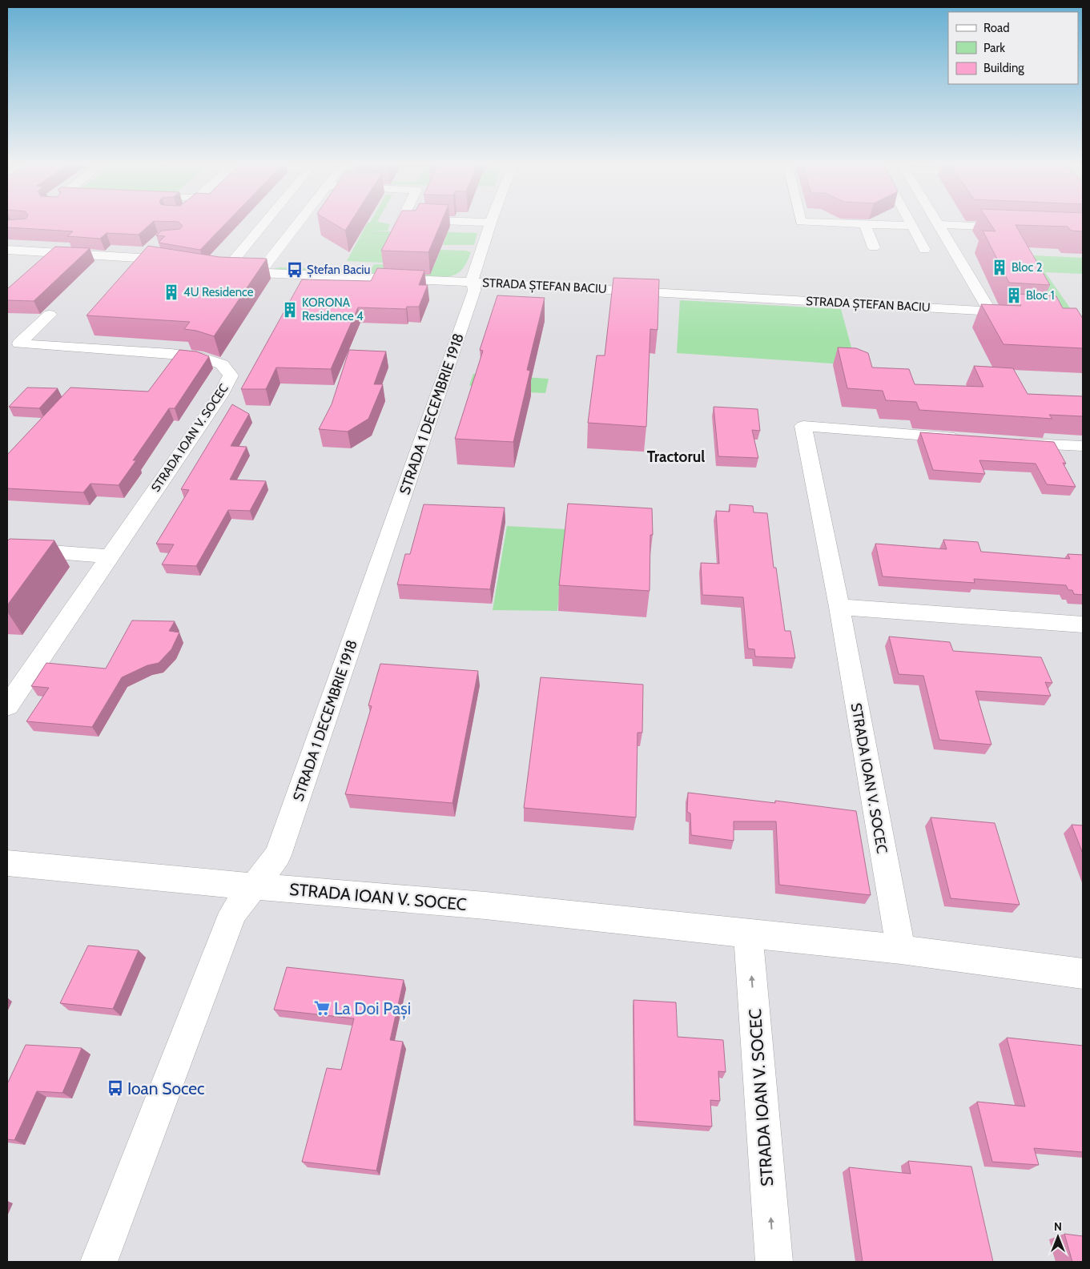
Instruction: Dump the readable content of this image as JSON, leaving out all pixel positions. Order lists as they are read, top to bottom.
{
  "streets": {
    "street": ["STRADA ȘTEFAN BACIU", "STRADA 1 DECEMBRIE 1918", "STRADA IOAN V. SOCEC"]
  },
  "crossings": [
    ["STRADA ȘTEFAN BACIU", "STRADA 1 DECEMBRIE 1918"],
    ["STRADA 1 DECEMBRIE 1918", "STRADA IOAN V. SOCEC"]
  ],
  "districts": ["Tractorul"],
  "places": {
    "building": [
      "Bloc 2",
      "4U Residence",
      "Bloc 1",
      "KORONA Residence 4"
    ],
    "bus stop": ["Ștefan Baciu", "Ioan Socec"],
    "supermarket": ["La Doi Pași"]
  },
  "legend": ["Road", "Park", "Building"],
  "north": "top"
}
